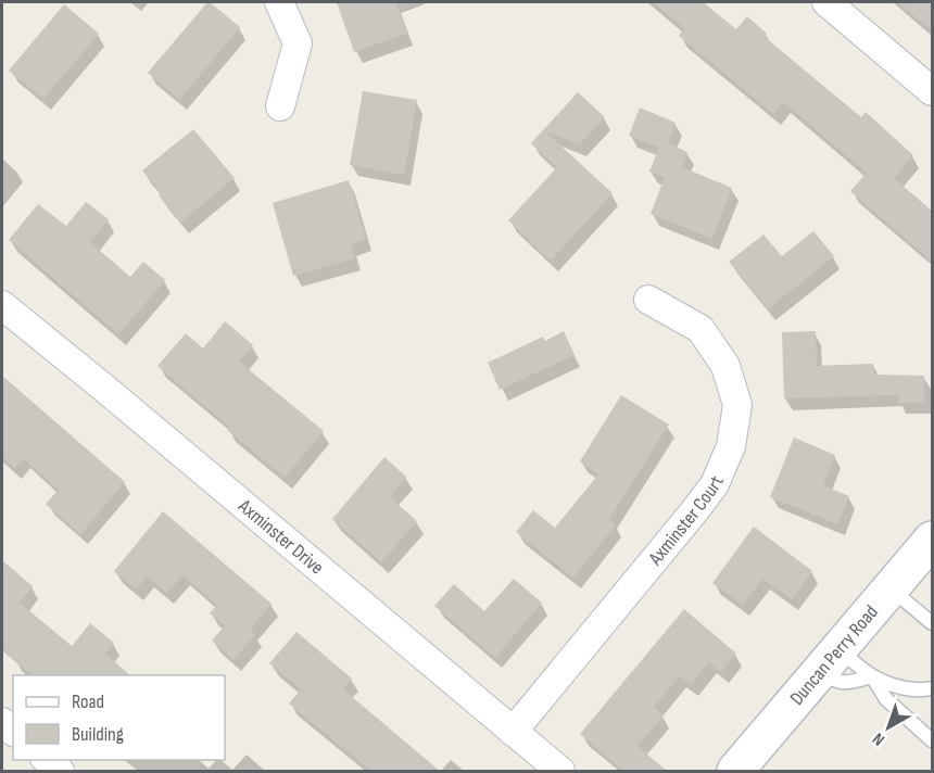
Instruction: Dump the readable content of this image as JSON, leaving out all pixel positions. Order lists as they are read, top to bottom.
{
  "streets": {
    "street": ["Axminster Court", "Axminster Drive", "Duncan Perry Road"]
  },
  "crossings": [
    ["Axminster Court", "Axminster Drive"]
  ],
  "legend": ["Road", "Building"],
  "north": "bottom left"
}
